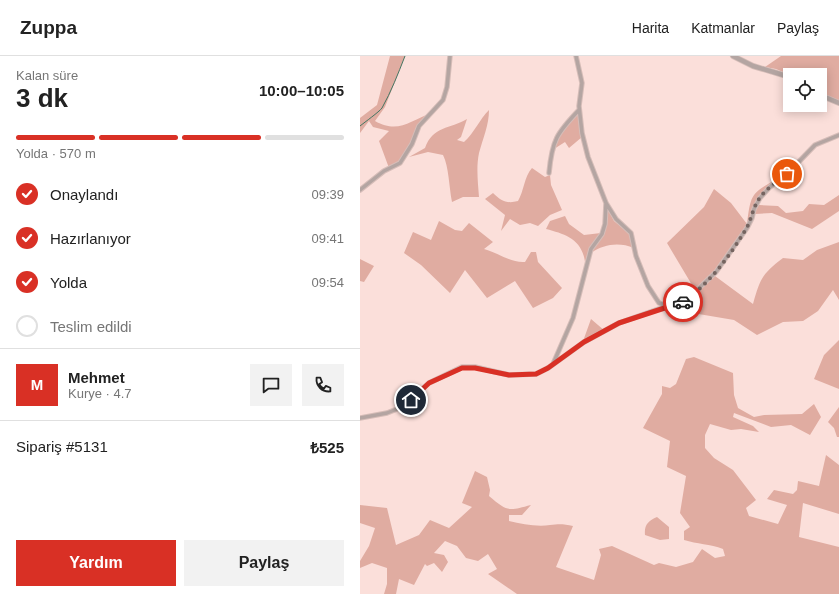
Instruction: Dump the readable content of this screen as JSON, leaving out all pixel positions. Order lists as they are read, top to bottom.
{
  "page": {
    "header": "Zuppa",
    "nav": ["Harita", "Katmanlar", "Paylaş"],
    "heading": ["3 dk", "Kalan süre", "10:00–10:05"],
    "panel": [
      "Mehmet",
      "Kurye · 4.7",
      "Sipariş #5131",
      "₺525"
    ],
    "bar": "Yolda · 570 m",
    "list": [
      ["Onaylandı", "09:39"],
      ["Hazırlanıyor", "09:41"],
      ["Yolda", "09:54"],
      "Teslim edildi"
    ],
    "round": "M",
    "buttons": ["Yardım", "Paylaş"]
  }
}
